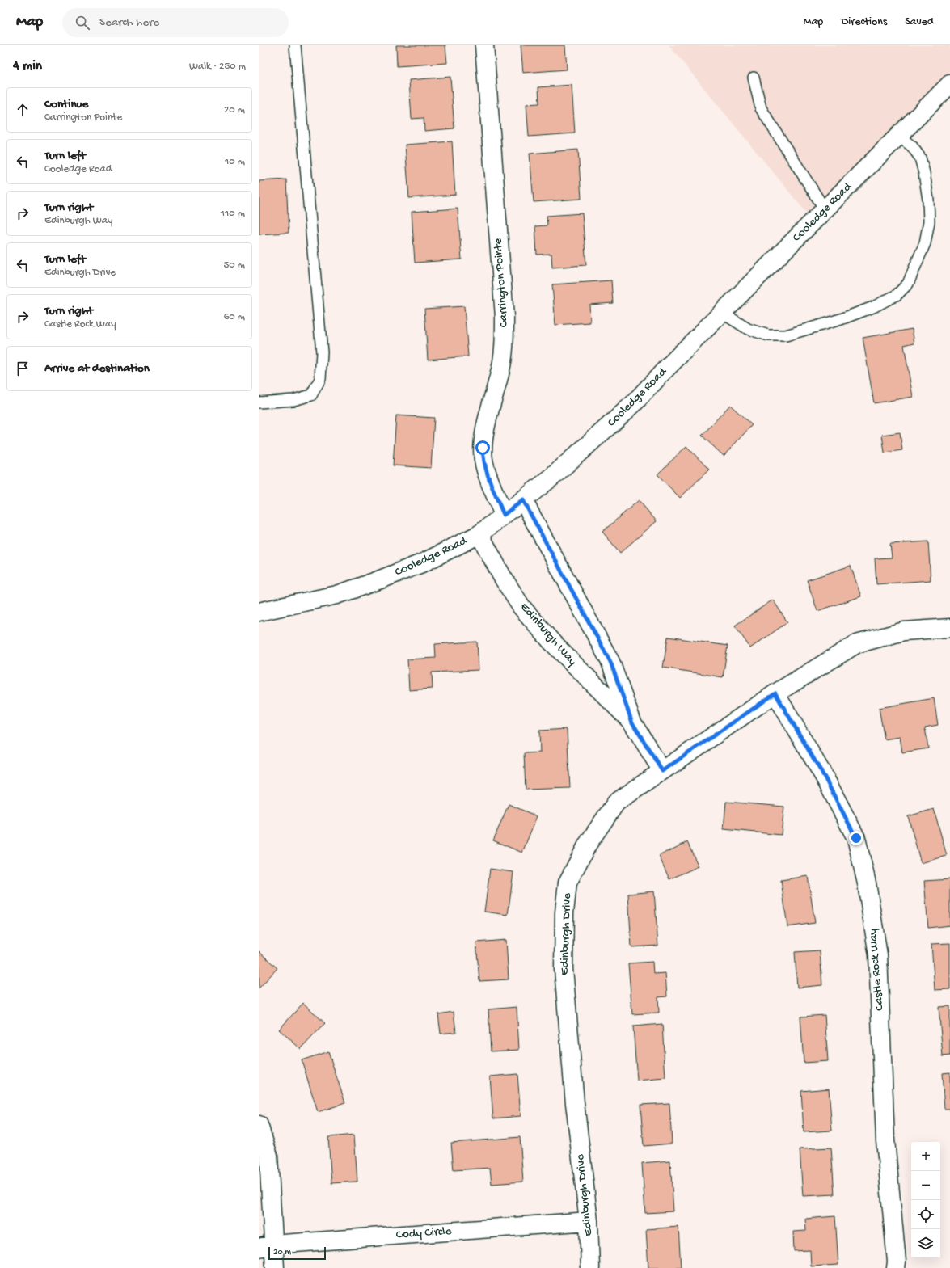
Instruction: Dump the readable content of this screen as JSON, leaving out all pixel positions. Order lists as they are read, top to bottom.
{
  "streets": {
    "street": [
      "Cooledge Road",
      "Carrington Pointe",
      "Edinburgh Way",
      "Edinburgh Drive",
      "Castle Rock Way",
      "Cody Circle"
    ]
  },
  "crossings": [
    ["Cooledge Road", "Carrington Pointe"],
    ["Cooledge Road", "Edinburgh Way"],
    ["Edinburgh Way", "Edinburgh Drive"],
    ["Edinburgh Drive", "Castle Rock Way"],
    ["Edinburgh Drive", "Cody Circle"]
  ],
  "scale_bar": "20 m",
  "page": {
    "header": "Map",
    "search": "Search here",
    "nav": ["Map", "Directions", "Saved"],
    "heading": ["4 min", "Walk · 250 m"],
    "list": [
      ["Continue", "Carrington Pointe", "20 m"],
      ["Turn left", "Cooledge Road", "10 m"],
      ["Turn right", "Edinburgh Way", "110 m"],
      ["Turn left", "Edinburgh Drive", "50 m"],
      ["Turn right", "Castle Rock Way", "60 m"],
      "Arrive at destination"
    ],
    "map_buttons": ["+", "−"],
    "scale": "20 m"
  }
}
